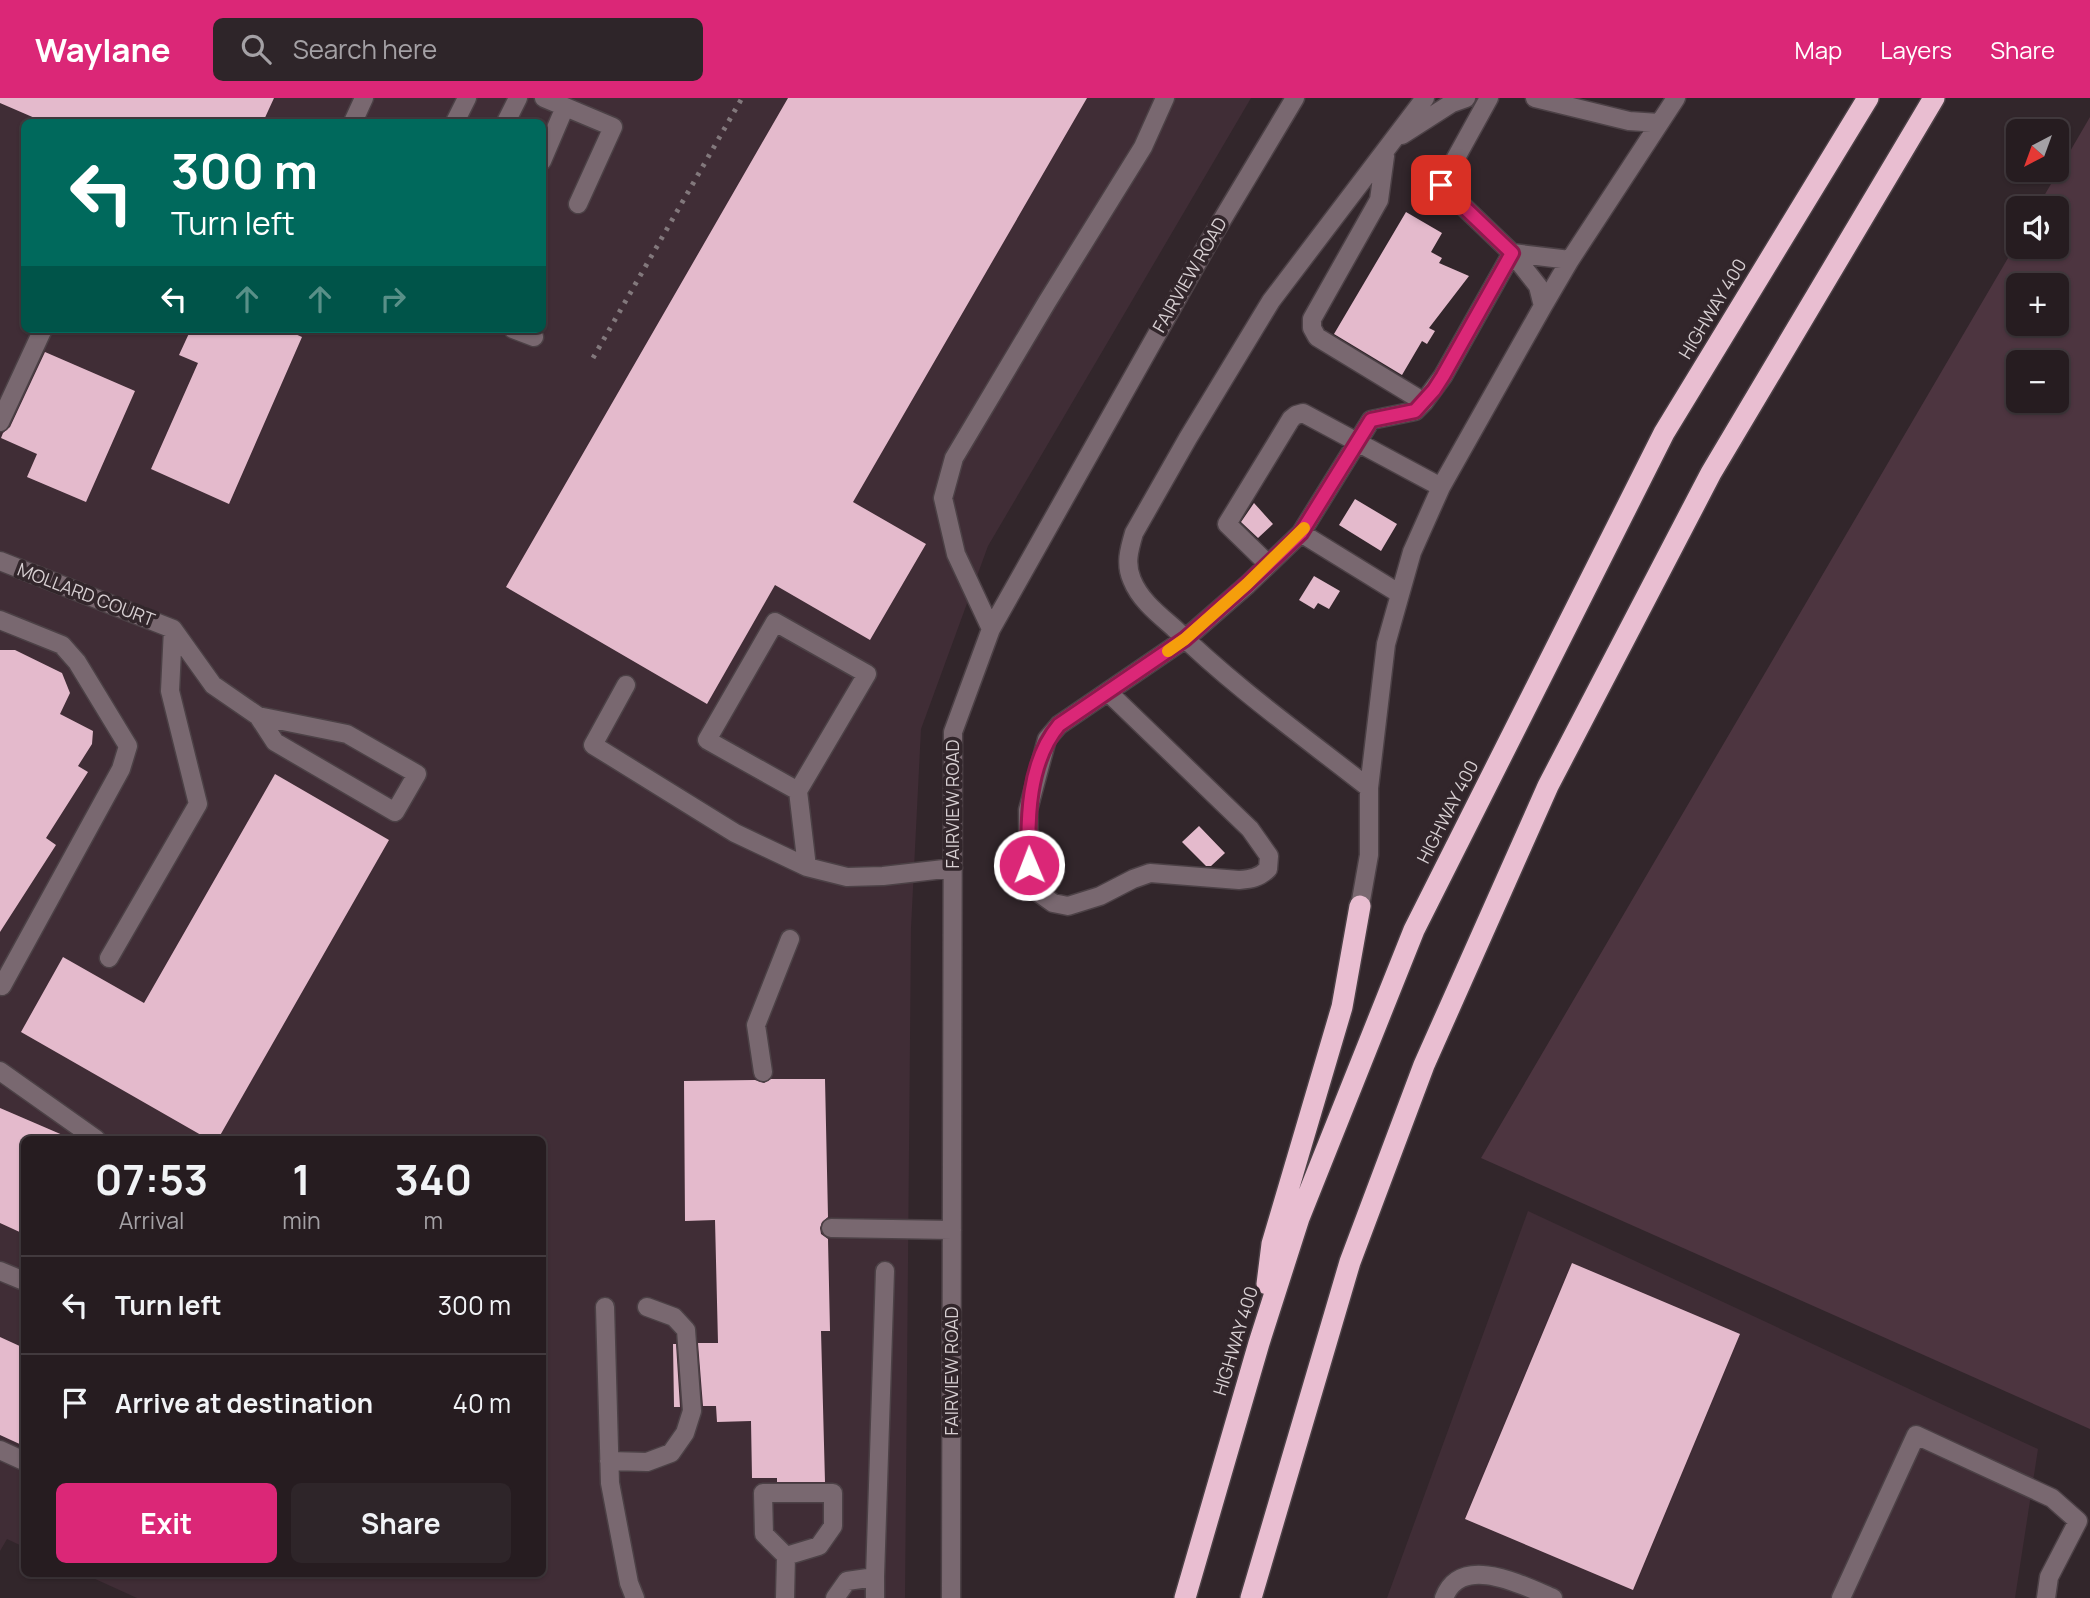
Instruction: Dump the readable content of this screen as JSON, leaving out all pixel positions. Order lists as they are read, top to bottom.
{
  "streets": {
    "highway": ["HIGHWAY 400"],
    "street": ["FAIRVIEW ROAD", "MOLLARD COURT"]
  },
  "north": "bottom left",
  "page": {
    "header": "Waylane",
    "search": "Search here",
    "nav": ["Map", "Layers", "Share"],
    "map_buttons": ["+", "−"],
    "turn": ["300 m", "Turn left"],
    "eta": [
      "07:53",
      "Arrival",
      "1",
      "min",
      "340",
      "m"
    ],
    "list": [
      {
        "name": "Turn left",
        "value": "300 m"
      },
      {
        "name": "Arrive at destination",
        "value": "40 m"
      }
    ],
    "buttons": ["Exit", "Share"]
  }
}
